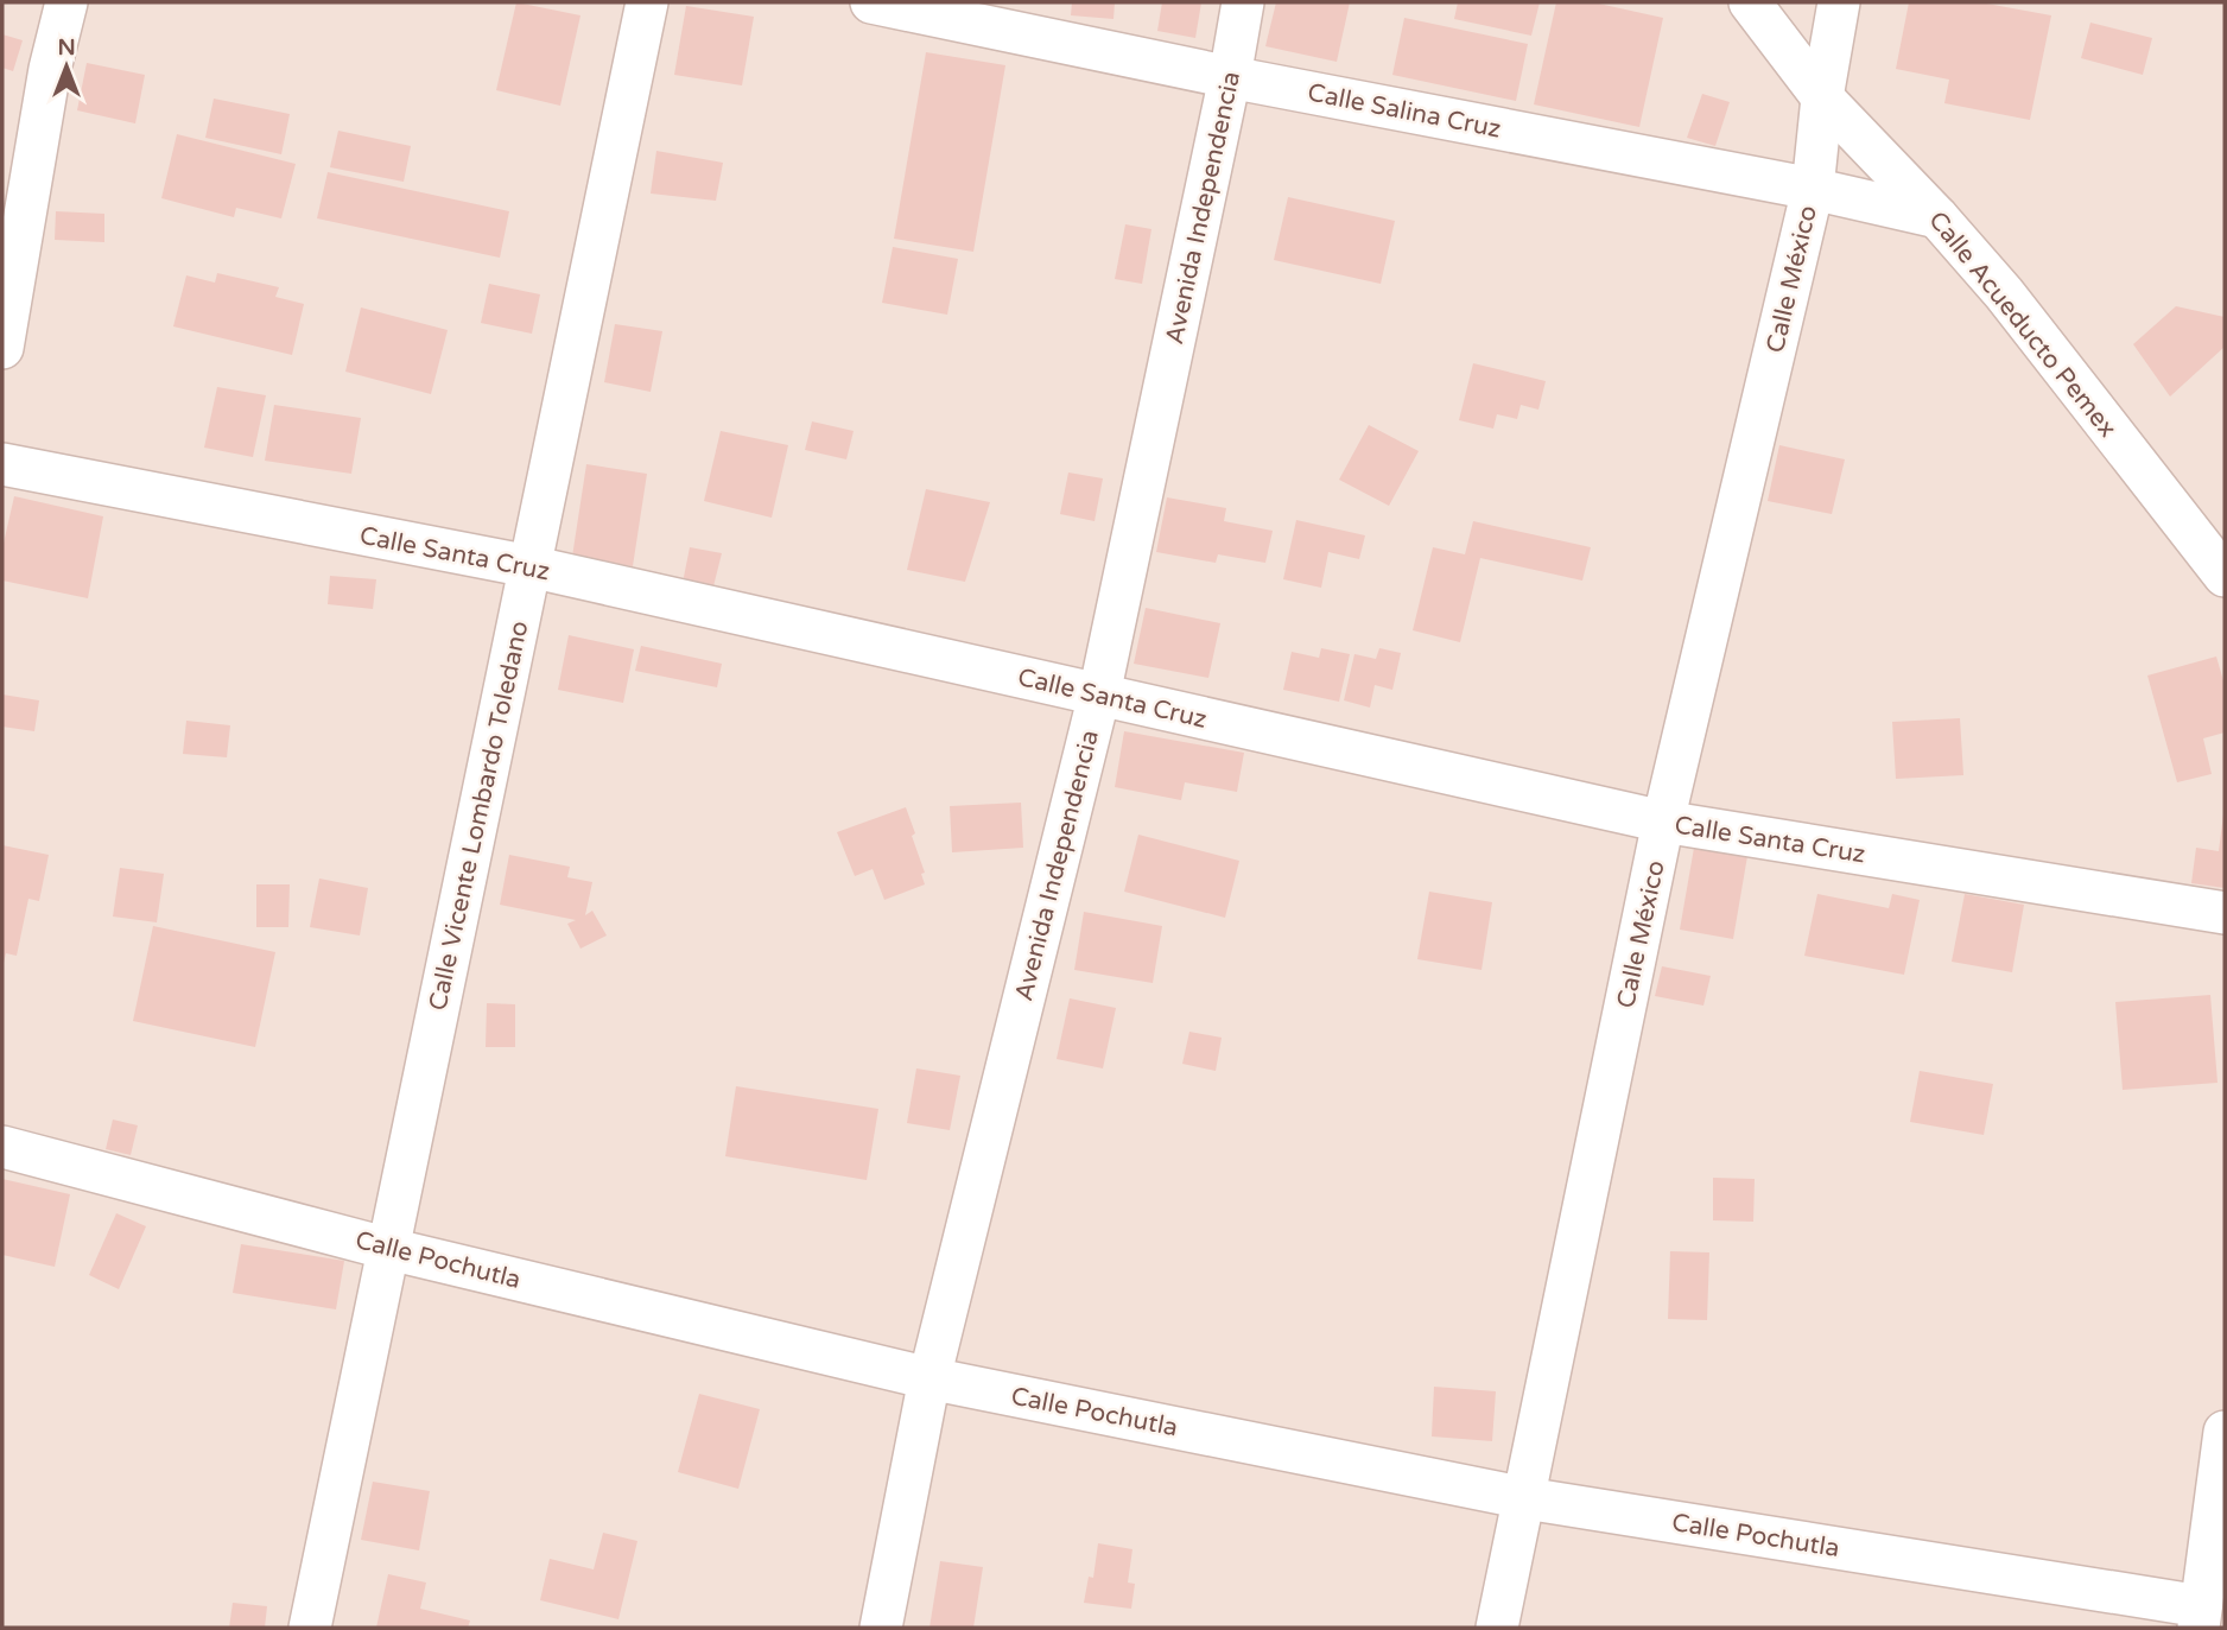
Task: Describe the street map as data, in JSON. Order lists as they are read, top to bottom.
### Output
{
  "streets": {
    "street": [
      "Calle Salina Cruz",
      "Avenida Independencia",
      "Calle México",
      "Calle Acueducto Pemex",
      "Calle Santa Cruz",
      "Calle Vicente Lombardo Toledano",
      "Calle Pochutla"
    ]
  },
  "crossings": [
    ["Calle Salina Cruz", "Avenida Independencia"],
    ["Calle Salina Cruz", "Calle México"],
    ["Calle Salina Cruz", "Calle Acueducto Pemex"],
    ["Avenida Independencia", "Calle Santa Cruz"],
    ["Avenida Independencia", "Calle Pochutla"],
    ["Calle México", "Calle Acueducto Pemex"],
    ["Calle México", "Calle Santa Cruz"],
    ["Calle México", "Calle Pochutla"],
    ["Calle Santa Cruz", "Calle Vicente Lombardo Toledano"],
    ["Calle Vicente Lombardo Toledano", "Calle Pochutla"]
  ],
  "north": "top"
}
